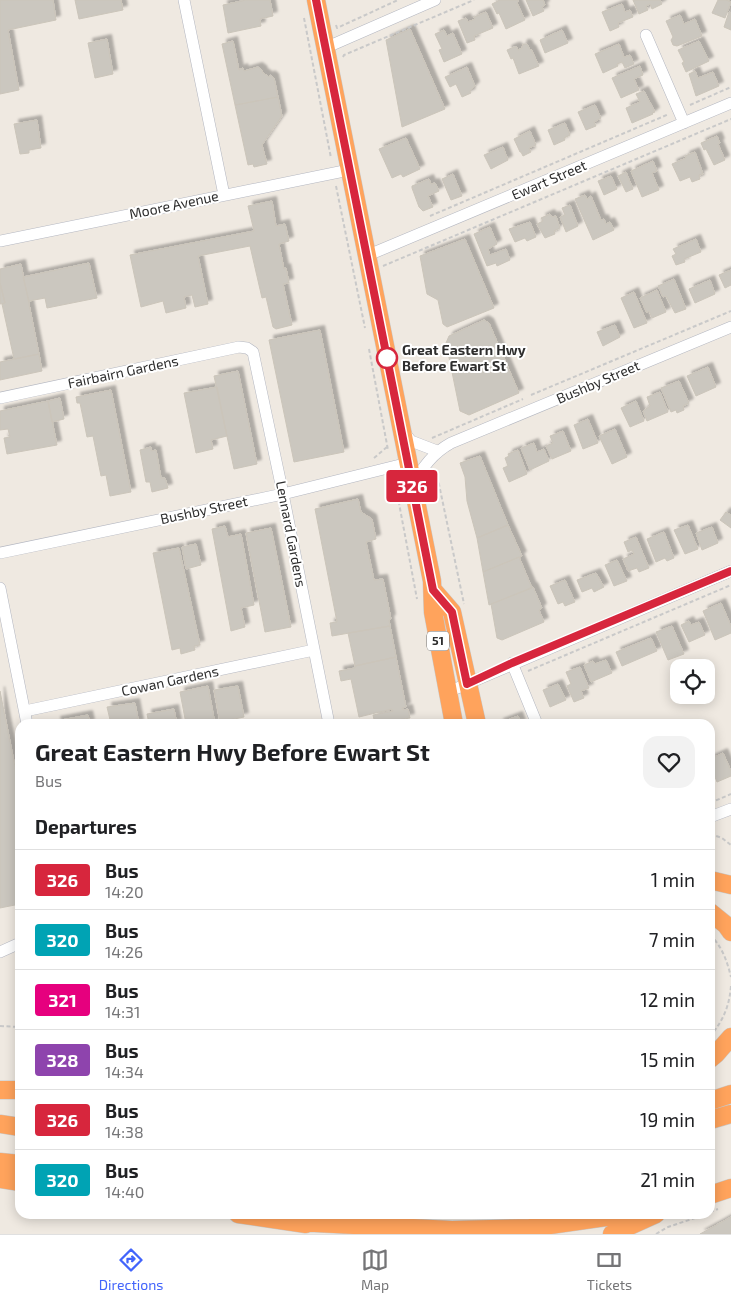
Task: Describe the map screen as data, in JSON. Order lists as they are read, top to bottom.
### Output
{
  "streets": {
    "highway": ["51"],
    "street": [
      "Ewart Street",
      "Moore Avenue",
      "Fairbairn Gardens",
      "Bushby Street",
      "Lennard Gardens",
      "Cowan Gardens"
    ]
  },
  "crossings": [
    ["Ewart Street", "51"],
    ["Moore Avenue", "51"],
    ["Fairbairn Gardens", "Lennard Gardens"],
    ["Bushby Street", "Lennard Gardens"],
    ["Bushby Street", "51"],
    ["Lennard Gardens", "Cowan Gardens"]
  ],
  "places": ["Great Eastern Hwy Before Ewart St"],
  "lines": ["bus line 326"],
  "page": {
    "on_map": "326",
    "heading": [
      ["Great Eastern Hwy Before Ewart St", "Bus"],
      "Departures"
    ],
    "list": [
      {
        "mark": "326",
        "name": "Bus",
        "note": "14:20",
        "value": "1 min"
      },
      {
        "mark": "320",
        "name": "Bus",
        "note": "14:26",
        "value": "7 min"
      },
      {
        "mark": "321",
        "name": "Bus",
        "note": "14:31",
        "value": "12 min"
      },
      {
        "mark": "328",
        "name": "Bus",
        "note": "14:34",
        "value": "15 min"
      },
      {
        "mark": "326",
        "name": "Bus",
        "note": "14:38",
        "value": "19 min"
      },
      {
        "mark": "320",
        "name": "Bus",
        "note": "14:40",
        "value": "21 min"
      }
    ],
    "tabs": ["Directions", "Map", "Tickets"]
  }
}
